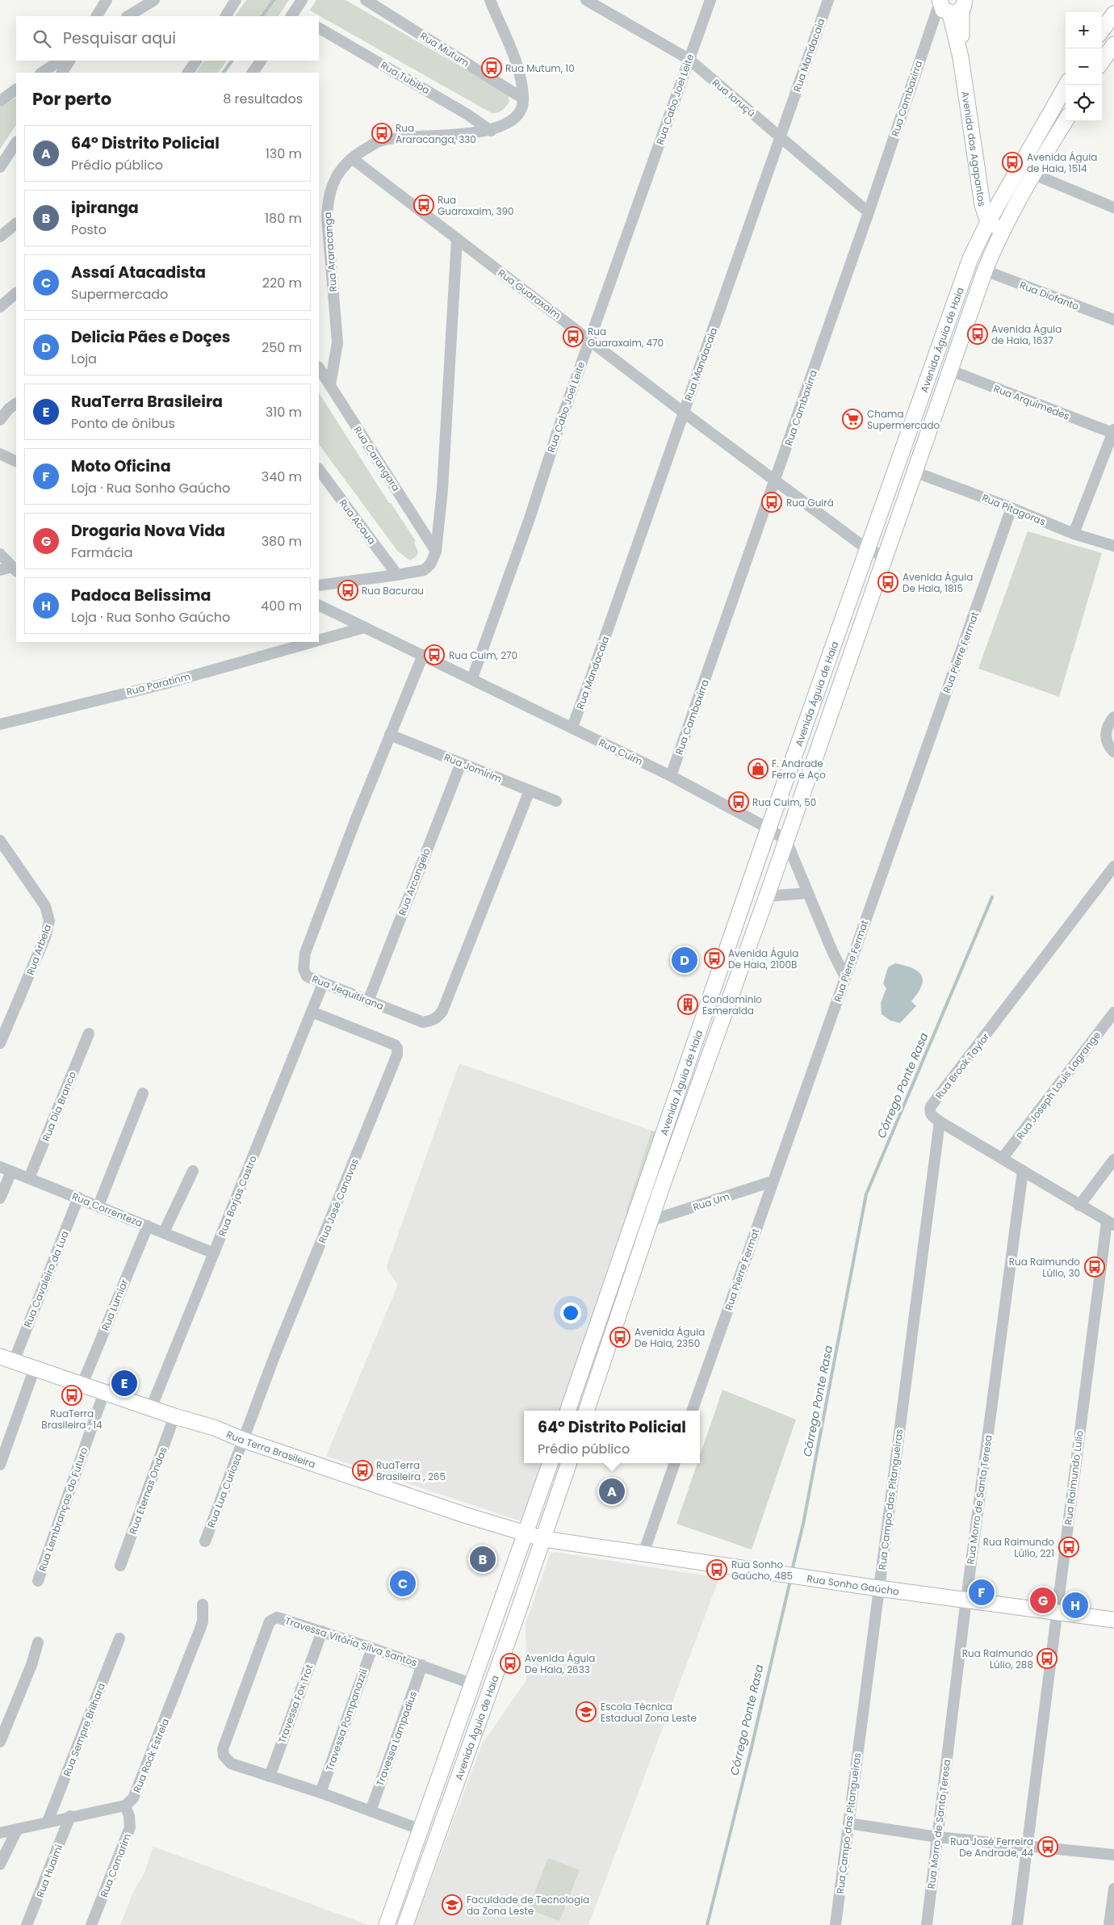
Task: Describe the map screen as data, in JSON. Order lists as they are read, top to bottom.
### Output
{
  "streets": {
    "main road": [
      "Avenida dos Agapantos",
      "Avenida Águia de Haia",
      "Rua Terra Brasileira",
      "Rua Sonho Gaúcho"
    ],
    "street": [
      "Rua Mutum",
      "Rua Mandacaia",
      "Rua Tubiba",
      "Rua Iaruçú",
      "Rua Cambaxirra",
      "Rua Cabo Joel Leite",
      "Rua Araracanga",
      "Rua Guaraxaim",
      "Rua Diofanto",
      "Rua Arquimedes",
      "Rua Carangara",
      "Rua Pitagoras",
      "Rua Acaua",
      "Rua Pierre Fermat",
      "Rua Paratinm",
      "Rua Cuim",
      "Rua Jomirim",
      "Rua Arcangelo",
      "Rua Arbela",
      "Rua Jequitirana",
      "Rua Brook Taylor",
      "Rua Joseph Louis Lagrange",
      "Rua Dia Branco",
      "Rua Borjas Castro",
      "Rua José Canavas",
      "Rua Um",
      "Rua Correnteza",
      "Rua Cavaleiro da Lua",
      "Rua Lumiar",
      "Rua Raimundo Lulio",
      "Rua Eternas Ondas",
      "Rua Lua Curiosa",
      "Rua Campo das Pitangueiras",
      "Rua Morro de Santa Teresa",
      "Rua Lembranças do Futuro",
      "Travessa Vitória Silva Santos",
      "Travessa Fox Trot",
      "Travessa Pompanazzii",
      "Rua Sempre Brilhara",
      "Travessa Lampadius",
      "Rua Rock Estrela",
      "Rua Comarim",
      "Rua Huaimi"
    ]
  },
  "crossings": [
    ["Rua Mutum", "Rua Araracanga"],
    ["Rua Mandacaia", "Rua Iaruçú"],
    ["Rua Mandacaia", "Rua Guaraxaim"],
    ["Rua Mandacaia", "Rua Cuim"],
    ["Rua Tubiba", "Rua Araracanga"],
    ["Rua Iaruçú", "Rua Cambaxirra"],
    ["Rua Iaruçú", "Rua Cabo Joel Leite"],
    ["Rua Cambaxirra", "Avenida dos Agapantos"],
    ["Rua Cambaxirra", "Rua Guaraxaim"],
    ["Rua Cambaxirra", "Rua Cuim"],
    ["Rua Cabo Joel Leite", "Rua Guaraxaim"],
    ["Rua Cabo Joel Leite", "Rua Cuim"],
    ["Avenida dos Agapantos", "Avenida Águia de Haia"],
    ["Rua Araracanga", "Rua Guaraxaim"],
    ["Rua Araracanga", "Rua Carangara"],
    ["Rua Guaraxaim", "Avenida Águia de Haia"],
    ["Rua Diofanto", "Avenida Águia de Haia"],
    ["Avenida Águia de Haia", "Rua Arquimedes"],
    ["Avenida Águia de Haia", "Rua Pitagoras"],
    ["Avenida Águia de Haia", "Rua Cuim"],
    ["Avenida Águia de Haia", "Rua Um"],
    ["Avenida Águia de Haia", "Rua Terra Brasileira"],
    ["Avenida Águia de Haia", "Rua Sonho Gaúcho"],
    ["Avenida Águia de Haia", "Travessa Vitória Silva Santos"],
    ["Rua Pitagoras", "Rua Pierre Fermat"],
    ["Rua Pierre Fermat", "Rua Um"],
    ["Rua Paratinm", "Rua Cuim"],
    ["Rua Cuim", "Rua Jequitirana"],
    ["Rua Jomirim", "Rua Arcangelo"],
    ["Rua Jomirim", "Rua Jequitirana"],
    ["Rua Arcangelo", "Rua Jequitirana"],
    ["Rua Jequitirana", "Rua Borjas Castro"],
    ["Rua Brook Taylor", "Rua Campo das Pitangueiras"],
    ["Rua Dia Branco", "Rua Correnteza"],
    ["Rua Borjas Castro", "Rua José Canavas"],
    ["Rua Borjas Castro", "Rua Correnteza"],
    ["Rua Borjas Castro", "Rua Terra Brasileira"],
    ["Rua José Canavas", "Rua Terra Brasileira"],
    ["Rua José Canavas", "Rua Lua Curiosa"],
    ["Rua Correnteza", "Rua Cavaleiro da Lua"],
    ["Rua Correnteza", "Rua Lumiar"],
    ["Rua Cavaleiro da Lua", "Rua Terra Brasileira"],
    ["Rua Lumiar", "Rua Terra Brasileira"],
    ["Rua Terra Brasileira", "Rua Eternas Ondas"],
    ["Rua Terra Brasileira", "Rua Lua Curiosa"],
    ["Rua Terra Brasileira", "Rua Lembranças do Futuro"],
    ["Rua Terra Brasileira", "Rua Sonho Gaúcho"],
    ["Rua Raimundo Lulio", "Rua Sonho Gaúcho"],
    ["Rua Campo das Pitangueiras", "Rua Sonho Gaúcho"],
    ["Rua Morro de Santa Teresa", "Rua Sonho Gaúcho"],
    ["Travessa Vitória Silva Santos", "Travessa Fox Trot"],
    ["Travessa Vitória Silva Santos", "Travessa Pompanazzii"],
    ["Travessa Vitória Silva Santos", "Travessa Lampadius"],
    ["Rua Rock Estrela", "Rua Comarim"]
  ],
  "water": ["Córrego Ponte Rasa"],
  "places": {
    "bus stop": [
      "Rua Mutum, 10",
      "Rua Araracanga, 330",
      "Avenida Águia de Haia, 1514",
      "Rua Guaraxaim, 390",
      "Avenida Águia de Haia, 1637",
      "Rua Guaraxaim, 470",
      "Rua Guirá",
      "Avenida Águia De Haia, 1815",
      "Rua Bacurau",
      "Rua Cuim, 270",
      "Rua Cuim, 50",
      "Avenida Águia De Haia, 2100B",
      "Rua Raimundo Lúlio, 30",
      "Avenida Águia De Haia, 2350",
      "RuaTerra Brasileira , 14",
      "RuaTerra Brasileira , 265",
      "Rua Raimundo Lúlio, 221",
      "Rua Sonho Gaúcho, 485",
      "Rua Raimundo Lúlio, 288",
      "Avenida Águia De Haia, 2633",
      "Rua José Ferreira De Andrade, 44"
    ],
    "supermarket": ["Chama Supermercado"],
    "shop": ["F. Andrade Ferro e Aço"],
    "building": ["Condomínio Esmeralda"],
    "school or university": ["Escola Técnica Estadual Zona Leste", "Faculdade de Tecnologia da Zona Leste"]
  },
  "page": {
    "map_buttons": ["+", "−"],
    "search": "Pesquisar aqui",
    "heading": ["Por perto", "8 resultados"],
    "list": [
      {
        "mark": "A",
        "name": "64º Distrito Policial",
        "note": "Prédio público",
        "value": "130 m"
      },
      {
        "mark": "B",
        "name": "ipiranga",
        "note": "Posto",
        "value": "180 m"
      },
      {
        "mark": "C",
        "name": "Assaí Atacadista",
        "note": "Supermercado",
        "value": "220 m"
      },
      {
        "mark": "D",
        "name": "Delicia Pães e Doçes",
        "note": "Loja",
        "value": "250 m"
      },
      {
        "mark": "E",
        "name": "RuaTerra Brasileira",
        "note": "Ponto de ônibus",
        "value": "310 m"
      },
      {
        "mark": "F",
        "name": "Moto Oficina",
        "note": "Loja · Rua Sonho Gaúcho",
        "value": "340 m"
      },
      {
        "mark": "G",
        "name": "Drogaria Nova Vida",
        "note": "Farmácia",
        "value": "380 m"
      },
      {
        "mark": "H",
        "name": "Padoca Belissima",
        "note": "Loja · Rua Sonho Gaúcho",
        "value": "400 m"
      }
    ],
    "pins": [
      "D",
      "E",
      "A",
      "B",
      "C",
      "F",
      "G",
      "H"
    ],
    "popup": ["64º Distrito Policial", "Prédio público"]
  }
}
